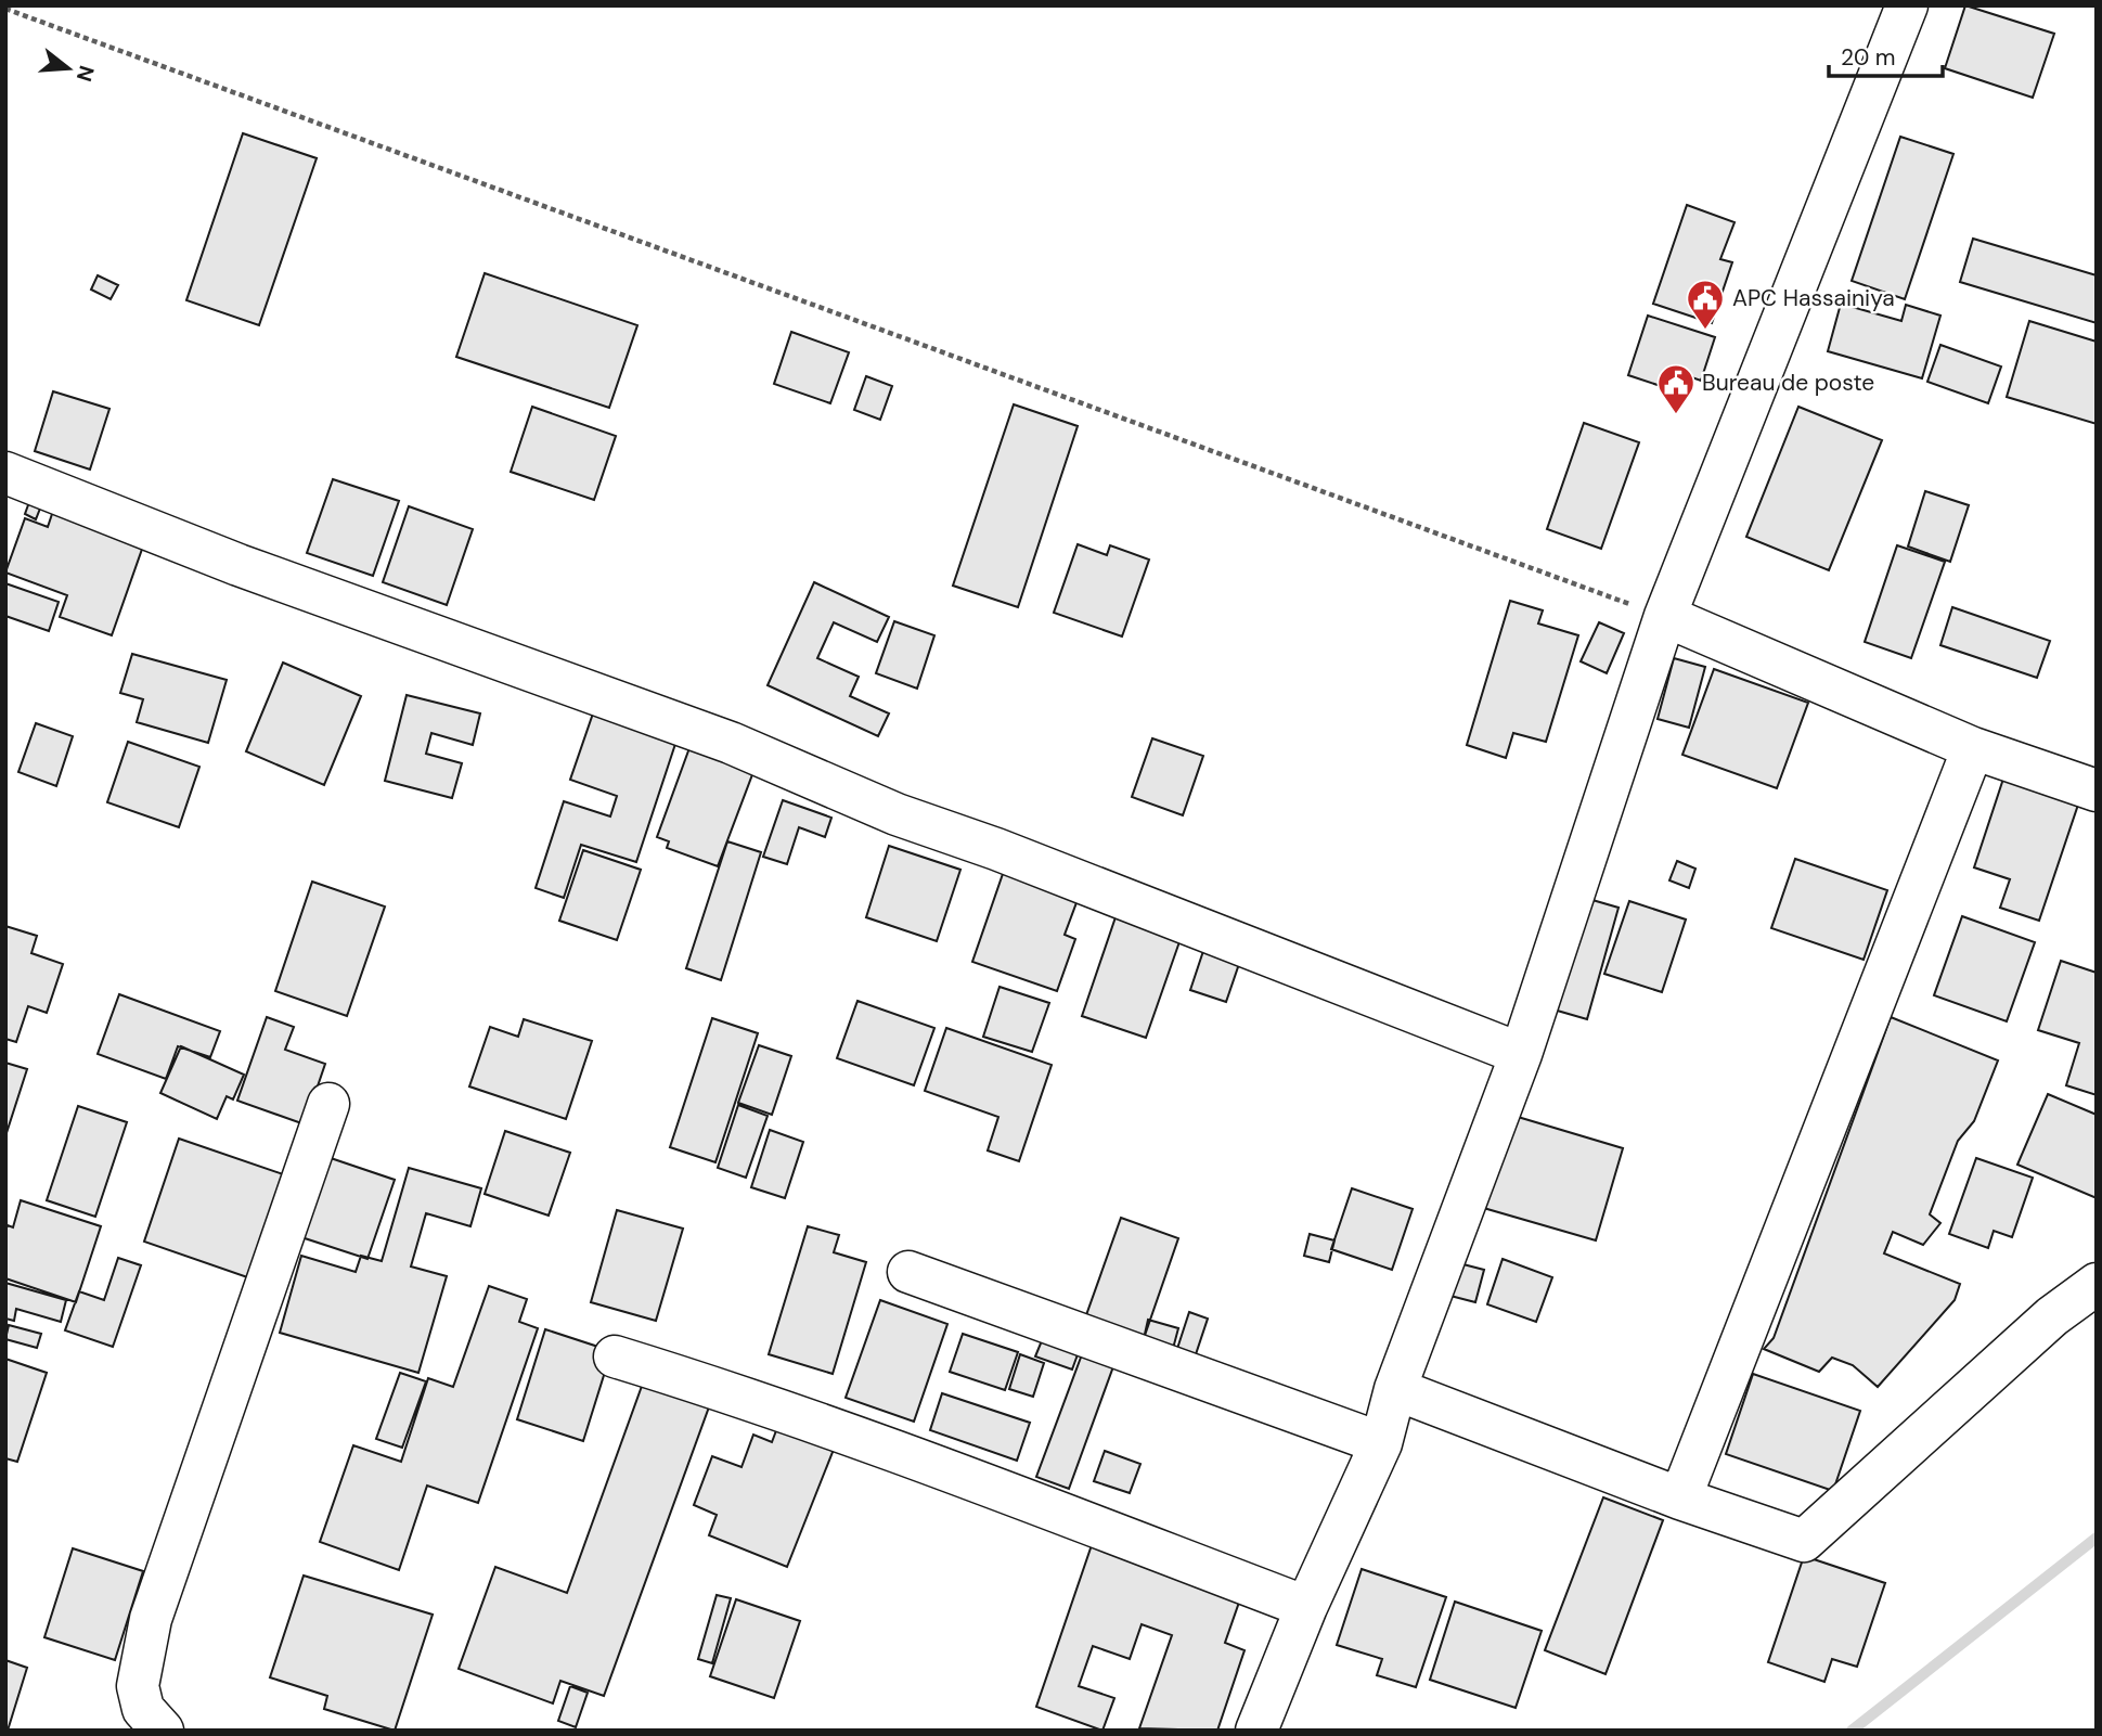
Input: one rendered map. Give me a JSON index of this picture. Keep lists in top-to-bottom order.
{
  "places": {
    "public building": ["APC Hassainiya", "Bureau de poste"]
  },
  "scale_bar": "20 m",
  "north": "right"
}
